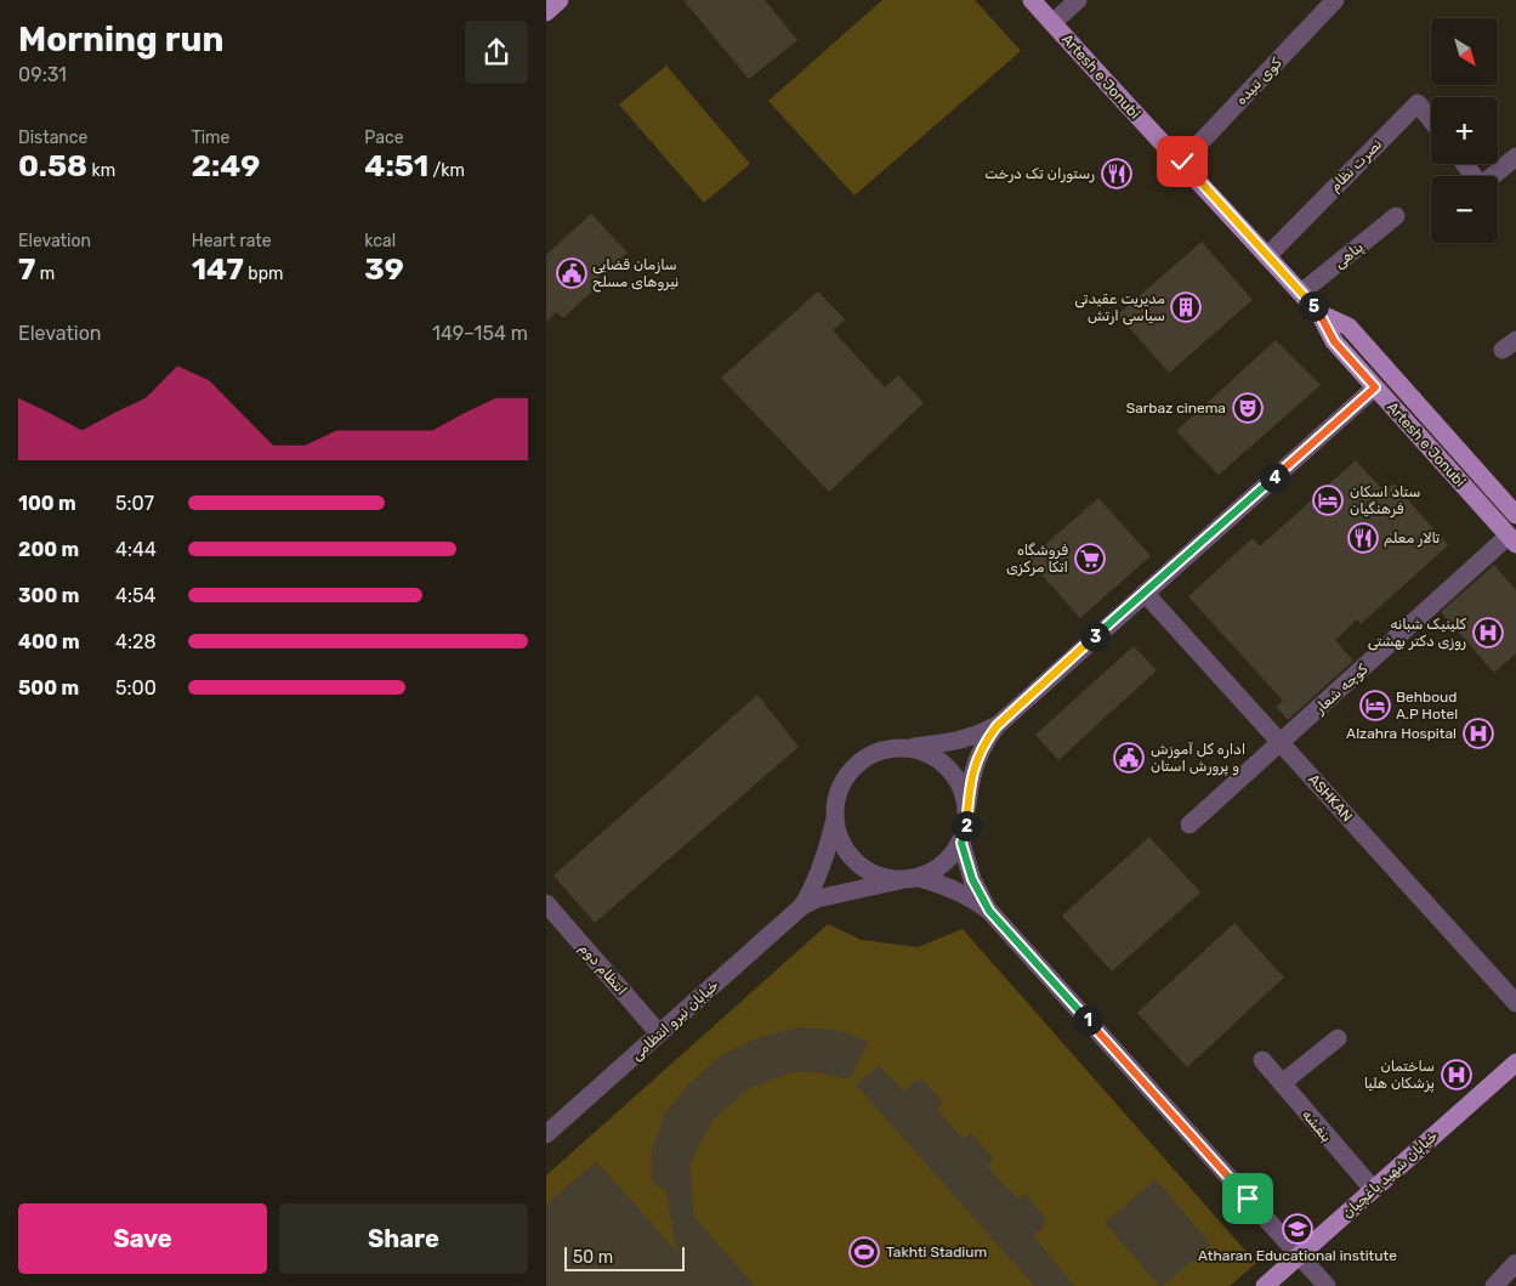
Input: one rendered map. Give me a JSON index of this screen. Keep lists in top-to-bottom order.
{
  "streets": {
    "main road": ["Artesh e Jonubi", "خیابان شهید یاغچیان"],
    "street": [
      "کوی تنیده",
      "نصرت نظام",
      "پناهی",
      "کوچه شعار",
      "ASHKAN",
      "انتظام دوم",
      "خیابان نیرو انتظامی",
      "بنفشه"
    ]
  },
  "crossings": [
    ["Artesh e Jonubi", "کوی تنیده"],
    ["Artesh e Jonubi", "نصرت نظام"],
    ["Artesh e Jonubi", "پناهی"],
    ["Artesh e Jonubi", "کوچه شعار"],
    ["کوچه شعار", "ASHKAN"],
    ["انتظام دوم", "خیابان نیرو انتظامی"],
    ["بنفشه", "خیابان شهید یاغچیان"]
  ],
  "places": {
    "restaurant": ["رستوران تک درخت", "تالار معلم"],
    "public building": ["سازمان قضایی نیروهای مسلح", "اداره کل آموزش و پرورش استان"],
    "building": ["مدیریت عقیدتی سیاسی ارتش"],
    "theatre": ["Sarbaz cinema"],
    "hotel": ["ستاد اسکان فرهنگیان", "Behboud A.P Hotel"],
    "supermarket": ["فروشگاه اتکا مرکزی"],
    "hospital": ["کلینیک شبانه روزی دکتر بهشتی", "Alzahra Hospital", "ساختمان پزشکان هلیا"],
    "school or university": ["Atharan Educational institute"],
    "sports": ["Takhti Stadium"]
  },
  "scale_bar": "50 m",
  "north": "bottom right",
  "page": {
    "heading": ["Morning run", "09:31"],
    "map_buttons": ["+", "−"],
    "stats": [
      ["Distance", "0.58 km"],
      ["Time", "2:49"],
      ["Pace", "4:51 /km"],
      ["Elevation", "7 m"],
      ["Heart rate", "147 bpm"],
      ["kcal", "39"]
    ],
    "pins": [
      "5",
      "4",
      "3",
      "2",
      "1"
    ],
    "chart": ["Elevation", "149–154 m"],
    "list": [
      {
        "name": "100 m",
        "note": "5:07"
      },
      {
        "name": "200 m",
        "note": "4:44"
      },
      {
        "name": "300 m",
        "note": "4:54"
      },
      {
        "name": "400 m",
        "note": "4:28"
      },
      {
        "name": "500 m",
        "note": "5:00"
      }
    ],
    "buttons": ["Save", "Share"],
    "scale": "50 m"
  }
}
